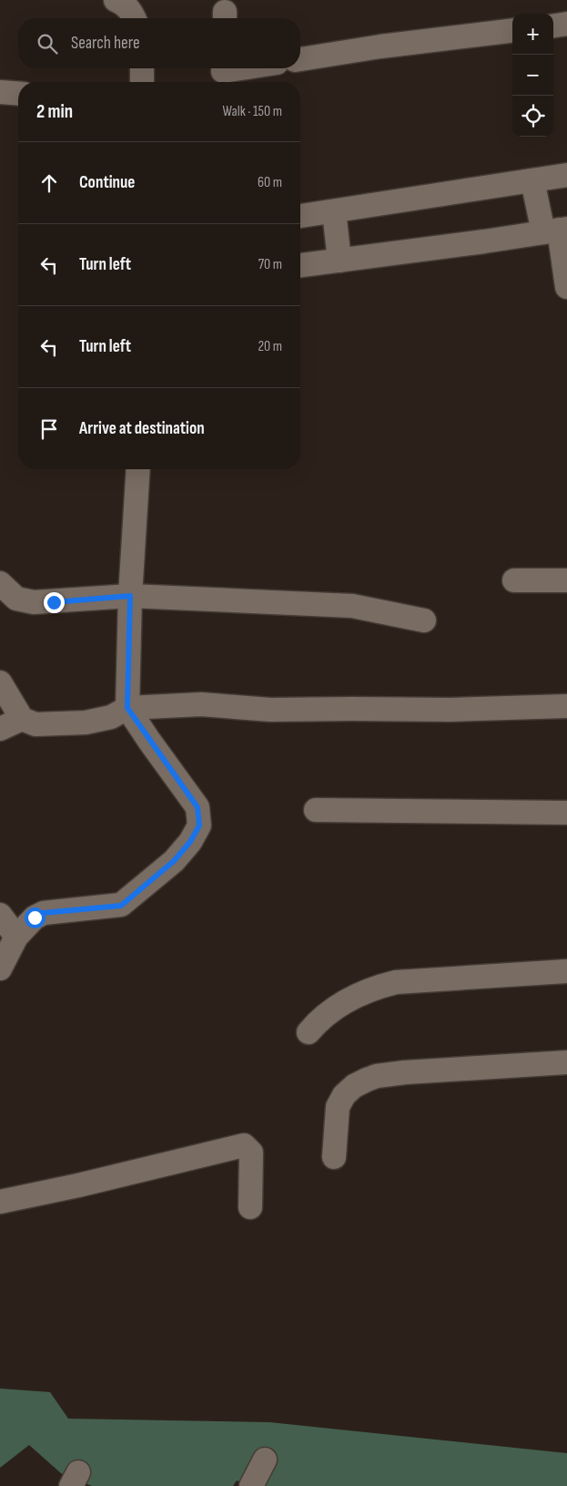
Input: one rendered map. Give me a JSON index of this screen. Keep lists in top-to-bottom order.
{
  "page": {
    "map_buttons": ["+", "−"],
    "search": "Search here",
    "heading": ["2 min", "Walk · 150 m"],
    "list": [
      ["Continue", "60 m"],
      ["Turn left", "70 m"],
      ["Turn left", "20 m"],
      "Arrive at destination"
    ]
  }
}
